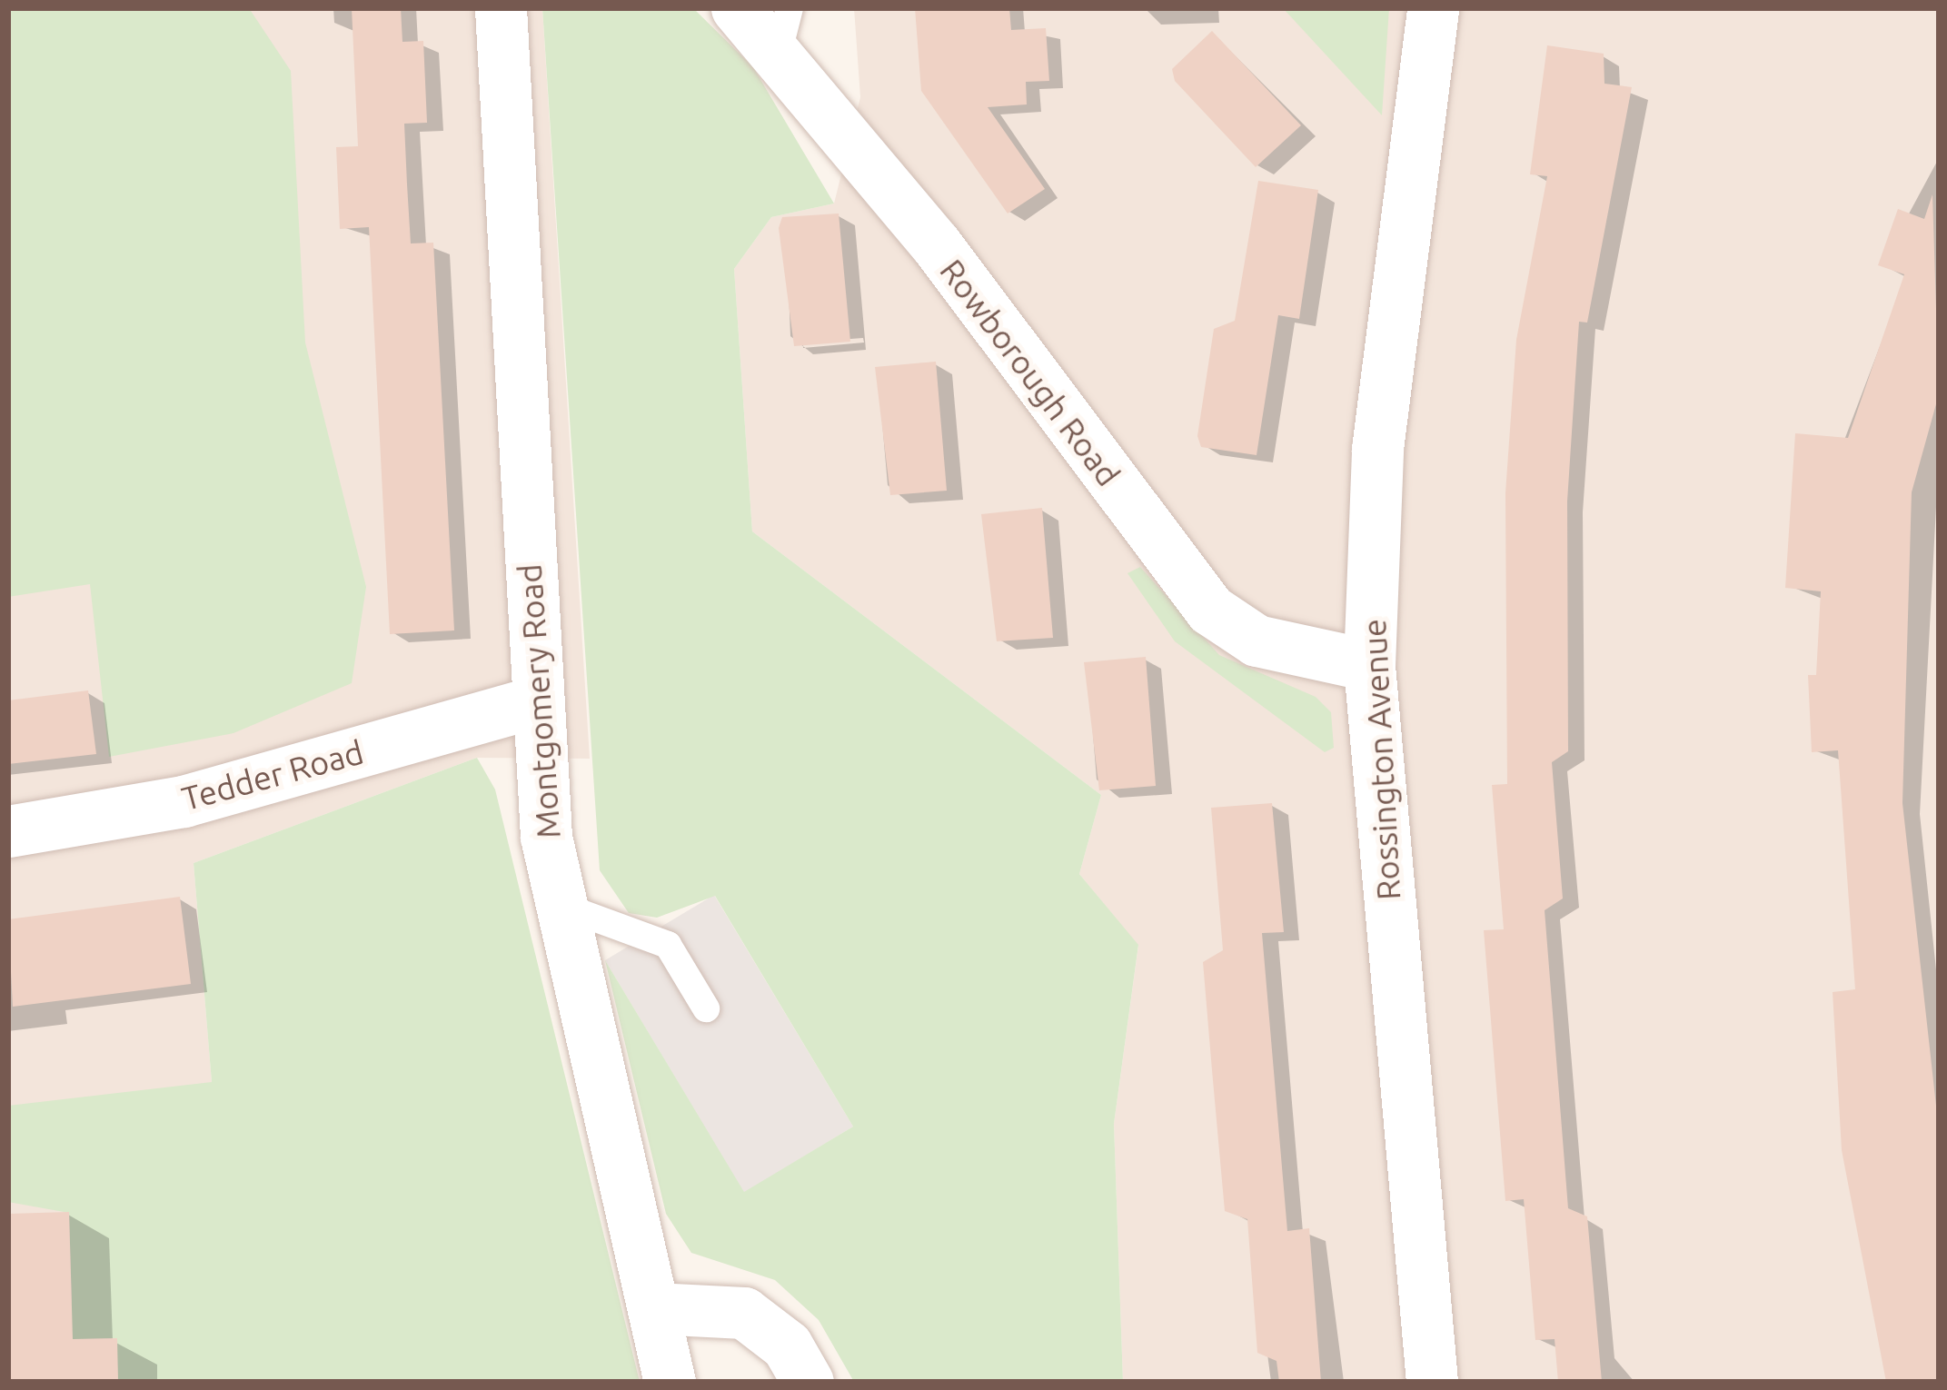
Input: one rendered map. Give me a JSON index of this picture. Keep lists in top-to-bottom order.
{
  "streets": {
    "street": [
      "Rowborough Road",
      "Montgomery Road",
      "Rossington Avenue",
      "Tedder Road"
    ]
  },
  "crossings": [
    ["Rowborough Road", "Rossington Avenue"],
    ["Montgomery Road", "Tedder Road"]
  ]
}
